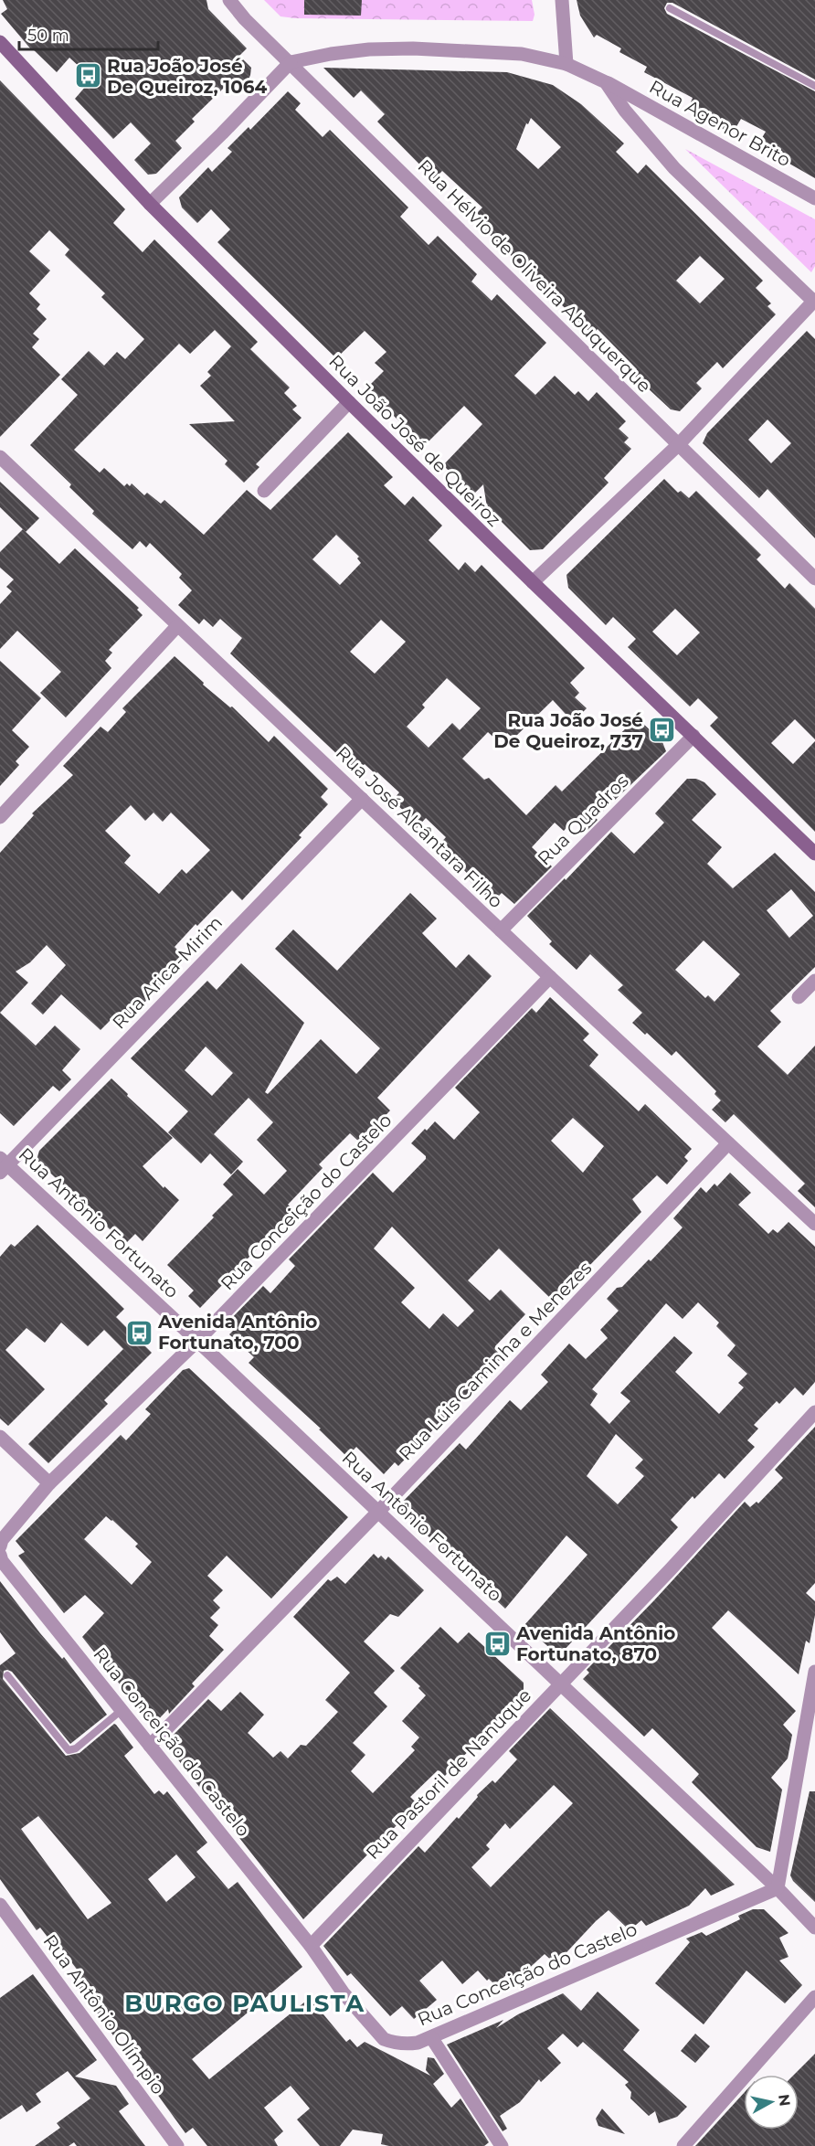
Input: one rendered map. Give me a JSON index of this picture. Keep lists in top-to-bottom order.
{
  "streets": {
    "street": [
      "Rua Agenor Brito",
      "Rua Hélvio de Oliveira Abuquerque",
      "Rua João José de Queiroz",
      "Rua Quadros",
      "Rua José Alcântara Filho",
      "Rua Arica-Mirim",
      "Rua Conceição do Castelo",
      "Rua Antônio Fortunato",
      "Rua Lúis Caminha e Menezes",
      "Rua Pastoril de Nanuque",
      "Rua Antônio Olímpio"
    ]
  },
  "crossings": [
    ["Rua Agenor Brito", "Rua Hélvio de Oliveira Abuquerque"],
    ["Rua João José de Queiroz", "Rua Quadros"],
    ["Rua Quadros", "Rua José Alcântara Filho"],
    ["Rua José Alcântara Filho", "Rua Arica-Mirim"],
    ["Rua José Alcântara Filho", "Rua Conceição do Castelo"],
    ["Rua José Alcântara Filho", "Rua Lúis Caminha e Menezes"],
    ["Rua Arica-Mirim", "Rua Antônio Fortunato"],
    ["Rua Conceição do Castelo", "Rua Antônio Fortunato"],
    ["Rua Conceição do Castelo", "Rua Lúis Caminha e Menezes"],
    ["Rua Conceição do Castelo", "Rua Pastoril de Nanuque"],
    ["Rua Antônio Fortunato", "Rua Lúis Caminha e Menezes"],
    ["Rua Antônio Fortunato", "Rua Pastoril de Nanuque"]
  ],
  "districts": ["BURGO PAULISTA"],
  "places": {
    "bus stop": [
      "Rua João José De Queiroz, 1064",
      "Rua João José De Queiroz, 737",
      "Avenida Antônio Fortunato, 700",
      "Avenida Antônio Fortunato, 870"
    ]
  },
  "scale_bar": "50 m",
  "north": "right"
}
